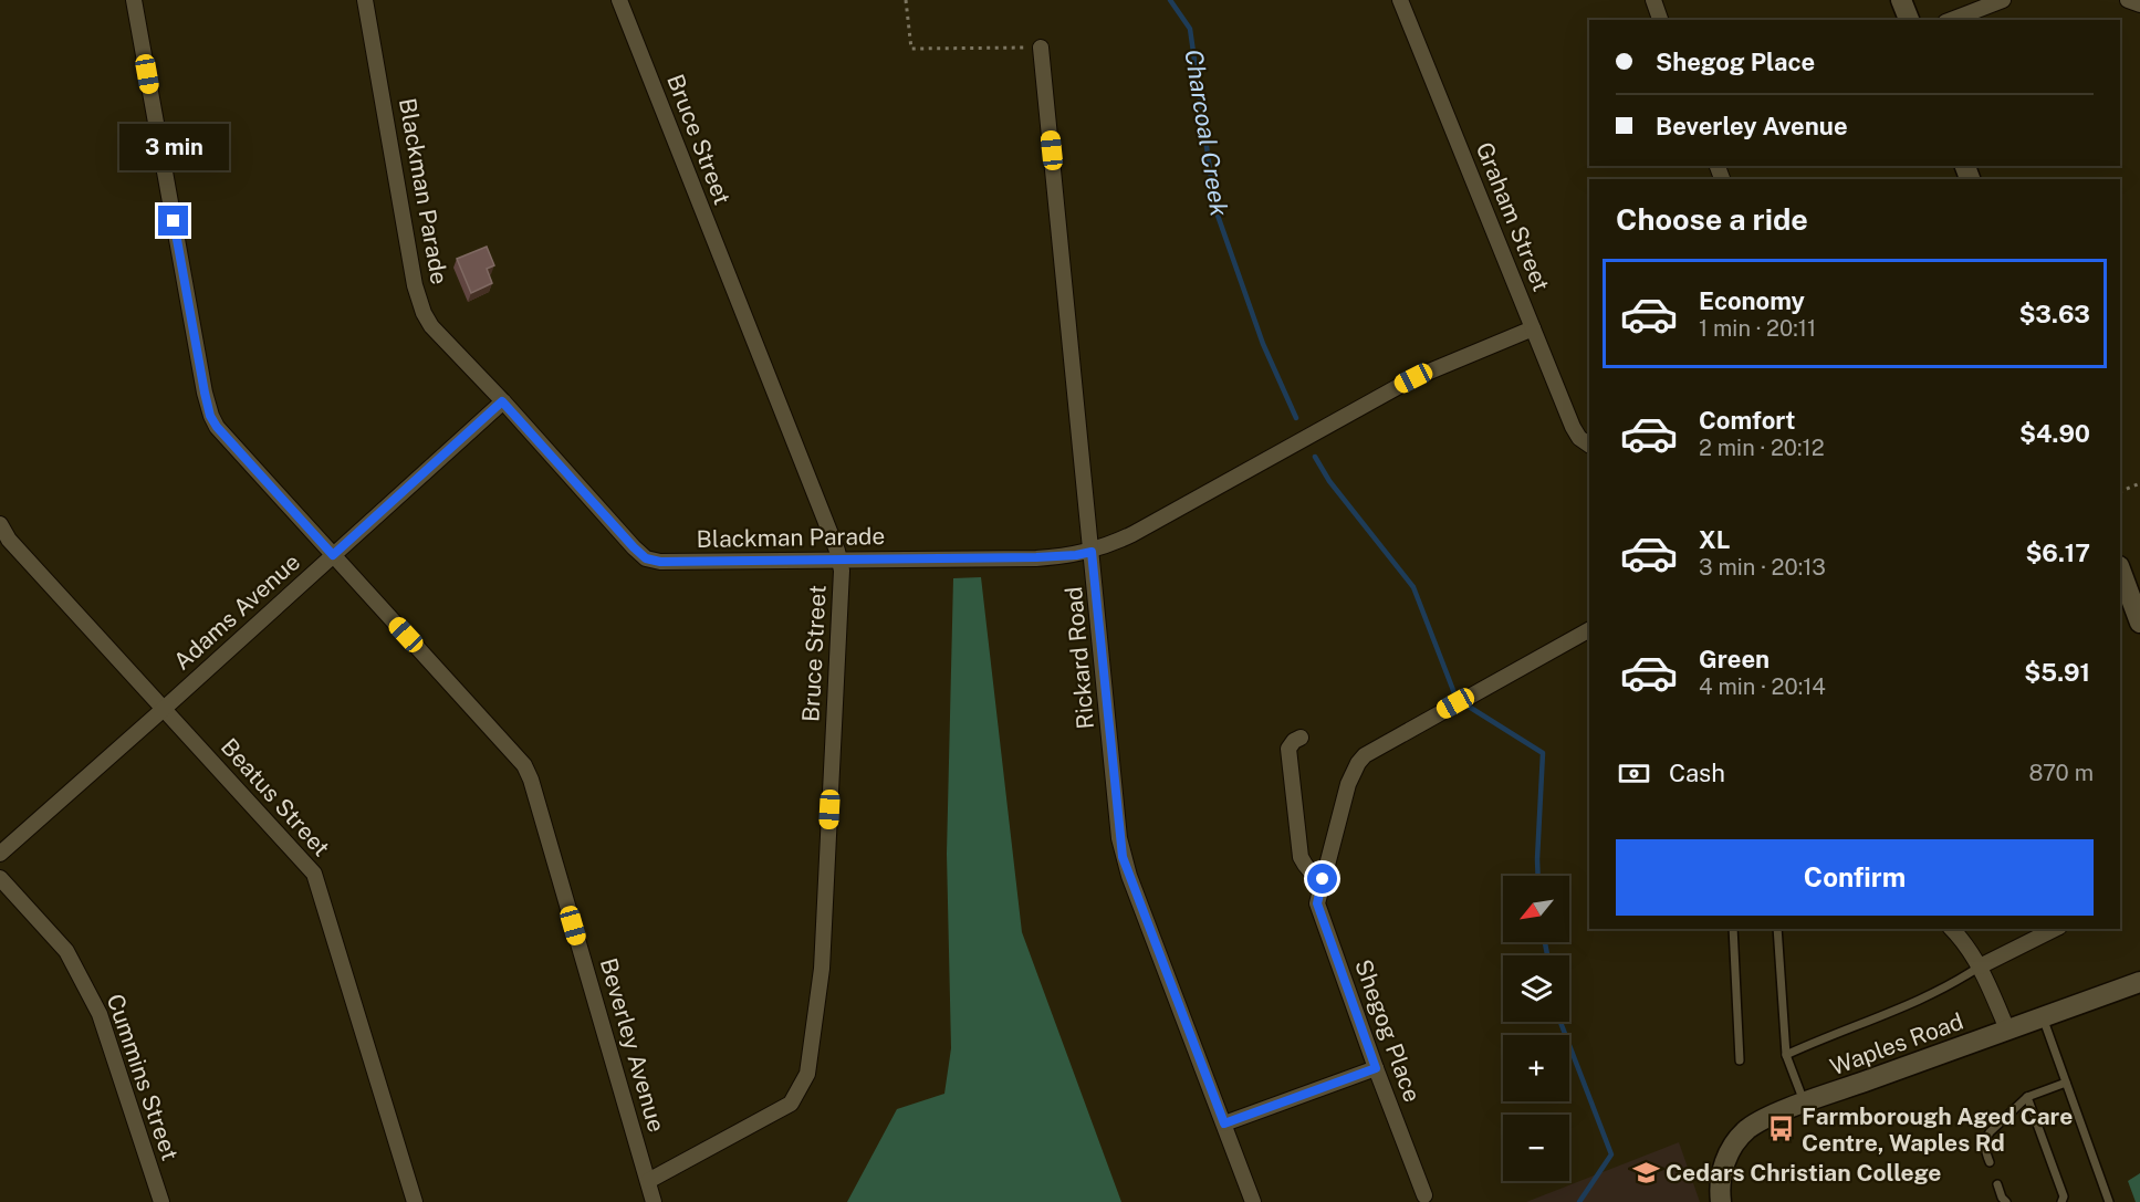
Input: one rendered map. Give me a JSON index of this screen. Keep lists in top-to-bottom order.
{
  "streets": {
    "street": [
      "Bruce Street",
      "Blackman Parade",
      "Graham Street",
      "Adams Avenue",
      "Rickard Road",
      "Beatus Street",
      "Shegog Place",
      "Waples Road",
      "Beverley Avenue",
      "Cummins Street"
    ]
  },
  "crossings": [
    ["Bruce Street", "Blackman Parade"],
    ["Bruce Street", "Beverley Avenue"],
    ["Blackman Parade", "Graham Street"],
    ["Blackman Parade", "Adams Avenue"],
    ["Blackman Parade", "Rickard Road"],
    ["Adams Avenue", "Beatus Street"],
    ["Adams Avenue", "Beverley Avenue"]
  ],
  "water": ["Charcoal Creek"],
  "places": {
    "bus stop": ["Farmborough Aged Care Centre, Waples Rd"],
    "school or university": ["Cedars Christian College"]
  },
  "north": "bottom left",
  "page": {
    "banner": ["Shegog Place", "Beverley Avenue"],
    "bubble": "3 min",
    "heading": "Choose a ride",
    "list": [
      {
        "name": "Economy",
        "note": "1 min · 20:11",
        "value": "$3.63"
      },
      {
        "name": "Comfort",
        "note": "2 min · 20:12",
        "value": "$4.90"
      },
      {
        "name": "XL",
        "note": "3 min · 20:13",
        "value": "$6.17"
      },
      {
        "name": "Green",
        "note": "4 min · 20:14",
        "value": "$5.91"
      }
    ],
    "pay": ["Cash", "870 m"],
    "buttons": "Confirm",
    "map_buttons": ["+", "−"]
  }
}
